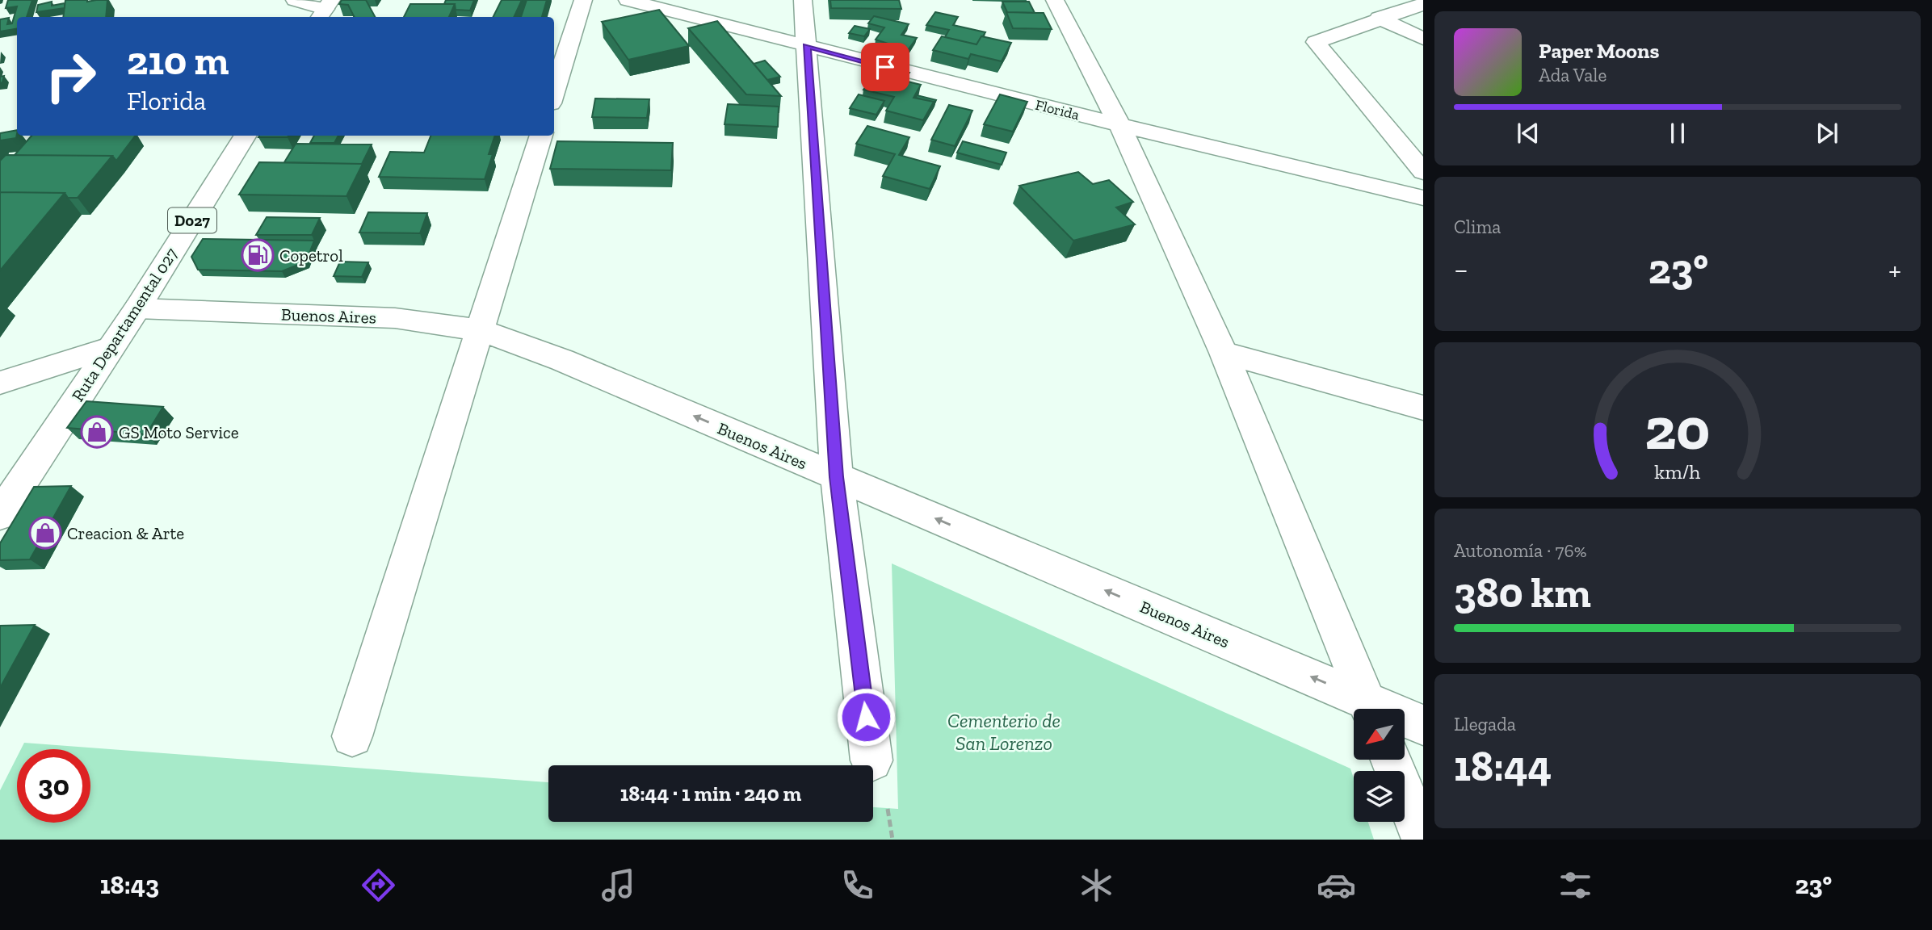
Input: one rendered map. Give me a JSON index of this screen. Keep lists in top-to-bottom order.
{
  "streets": {
    "street": [
      "Florida",
      "D027",
      "Buenos Aires",
      "Ruta Departamental 027"
    ]
  },
  "crossings": [
    ["Buenos Aires", "Ruta Departamental 027"]
  ],
  "one_way": ["Buenos Aires"],
  "parks": ["Cementerio de San Lorenzo"],
  "places": {
    "fuel station": ["Copetrol"],
    "shop": ["GS Moto Service", "Creacion & Arte"]
  },
  "north": "bottom left",
  "page": {
    "turn": ["210 m", "Florida"],
    "song": ["Paper Moons", "Ada Vale"],
    "tile": [
      "Clima",
      ["Autonomía · 76%", "380 km"],
      ["Llegada", "18:44"]
    ],
    "heat": ["−", "23°", "+"],
    "limit": "30",
    "trip": "18:44 · 1 min · 240 m",
    "tabs": ["18:43", "23°"],
    "gauge": ["20", "km/h"]
  }
}
